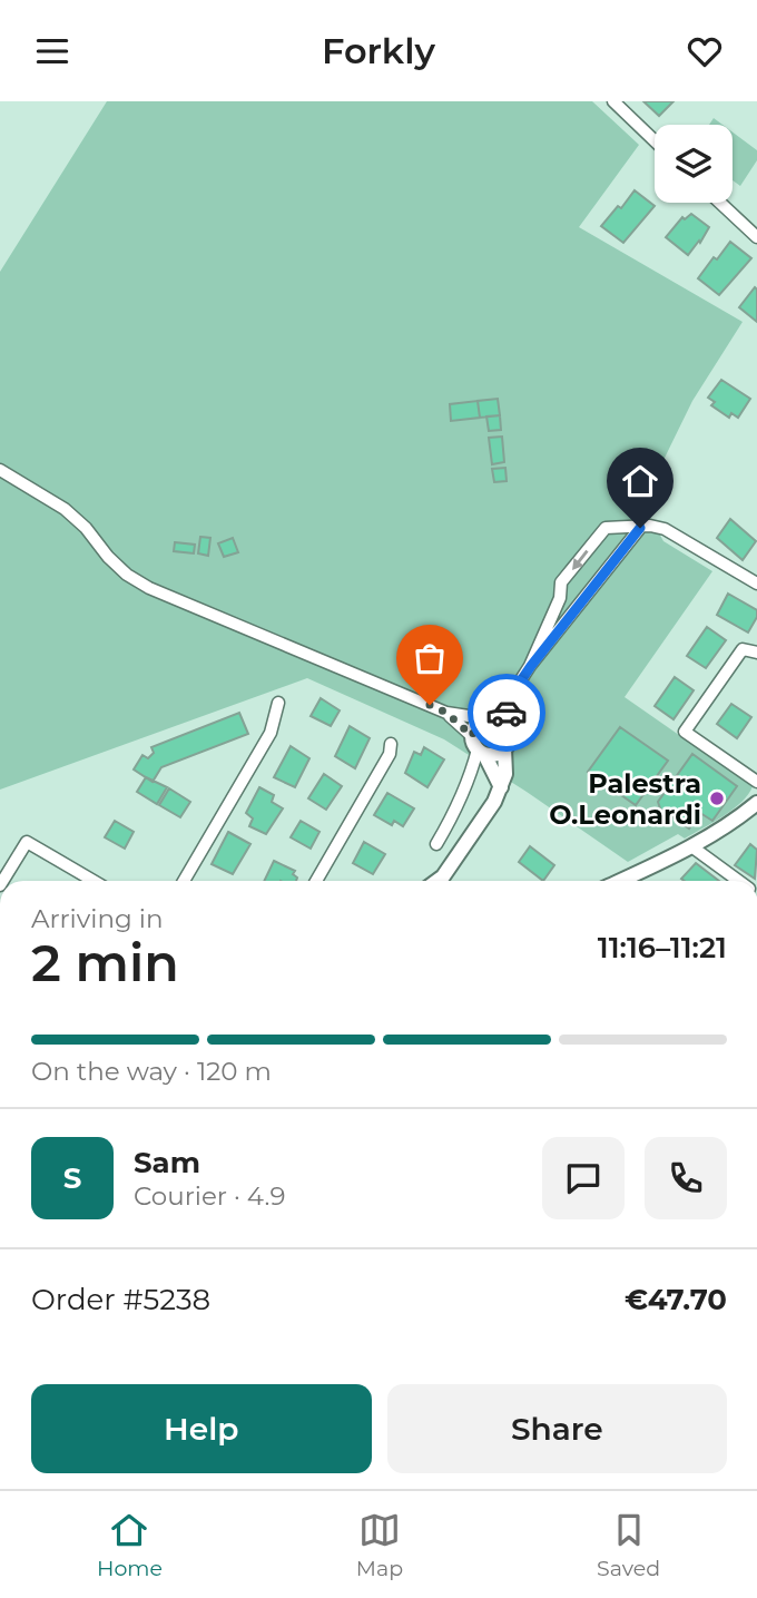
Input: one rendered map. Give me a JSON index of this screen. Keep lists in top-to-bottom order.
{
  "places": ["Palestra O.Leonardi"],
  "page": {
    "header": "Forkly",
    "heading": ["2 min", "Arriving in", "11:16–11:21"],
    "panel": [
      "Sam",
      "Courier · 4.9",
      "Order #5238",
      "€47.70"
    ],
    "bar": "On the way · 120 m",
    "round": "S",
    "buttons": ["Help", "Share"],
    "tabs": ["Home", "Map", "Saved"]
  }
}
